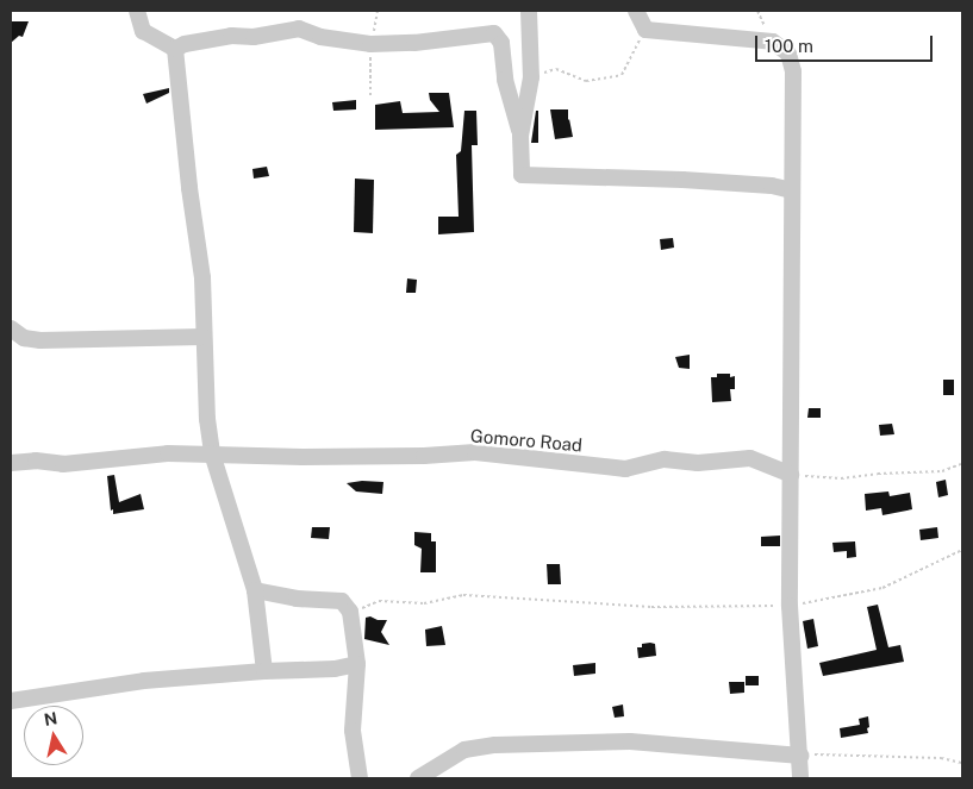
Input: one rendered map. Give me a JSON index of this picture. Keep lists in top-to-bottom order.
{
  "streets": {
    "street": ["Gomoro Road"]
  },
  "scale_bar": "100 m",
  "north": "top"
}
